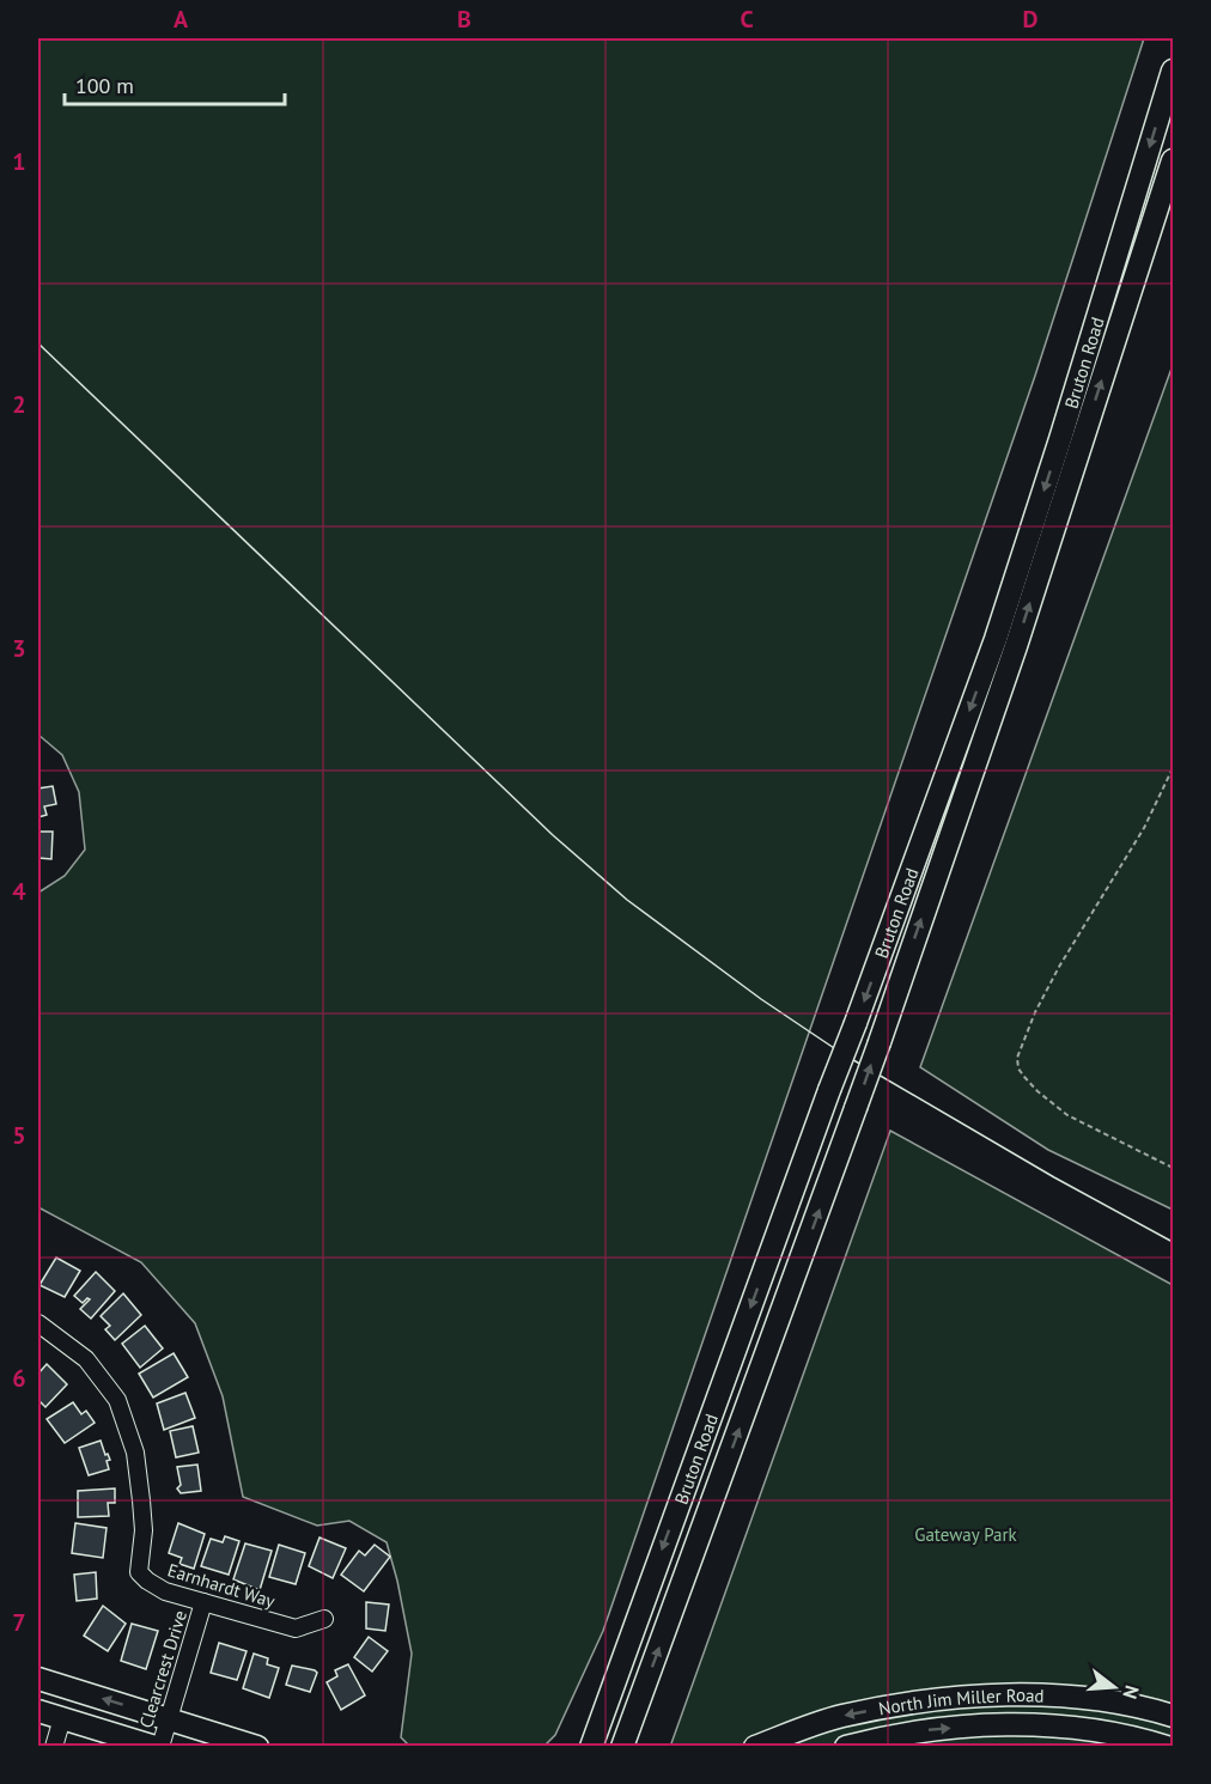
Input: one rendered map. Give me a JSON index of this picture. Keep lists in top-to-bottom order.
{
  "streets": {
    "main road": ["Bruton Road", "North Jim Miller Road"],
    "street": ["Earnhardt Way", "Clearcrest Drive"]
  },
  "crossings": [
    ["Earnhardt Way", "Clearcrest Drive"]
  ],
  "parks": ["Gateway Park"],
  "scale_bar": "100 m",
  "north": "right",
  "grid": {
    "columns": [
      "A",
      "B",
      "C",
      "D"
    ],
    "rows": [
      "1",
      "2",
      "3",
      "4",
      "5",
      "6",
      "7"
    ]
  }
}
